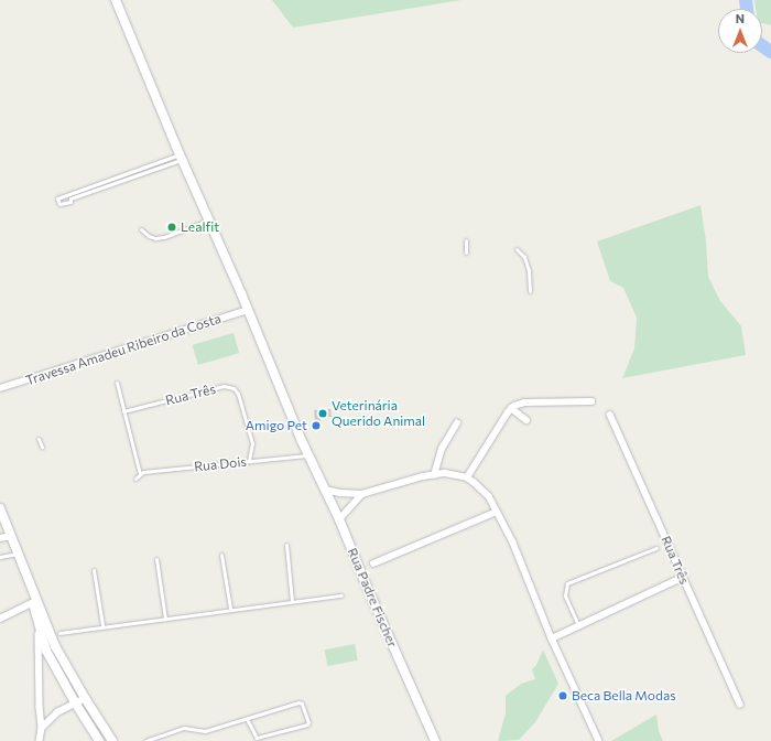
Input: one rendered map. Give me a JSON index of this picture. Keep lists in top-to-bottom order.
{
  "streets": {
    "main road": ["Rua Padre Fischer"],
    "street": ["Travessa Amadeu Ribeiro da Costa", "Rua Três"],
    "lane": ["Rua Dois"]
  },
  "crossings": [
    ["Travessa Amadeu Ribeiro da Costa", "Rua Padre Fischer"],
    ["Rua Três", "Rua Dois"],
    ["Rua Dois", "Rua Padre Fischer"]
  ],
  "places": [
    "Lealfit",
    "Veterinária Querido Animal",
    "Amigo Pet",
    "Beca Bella Modas"
  ],
  "north": "top"
}
